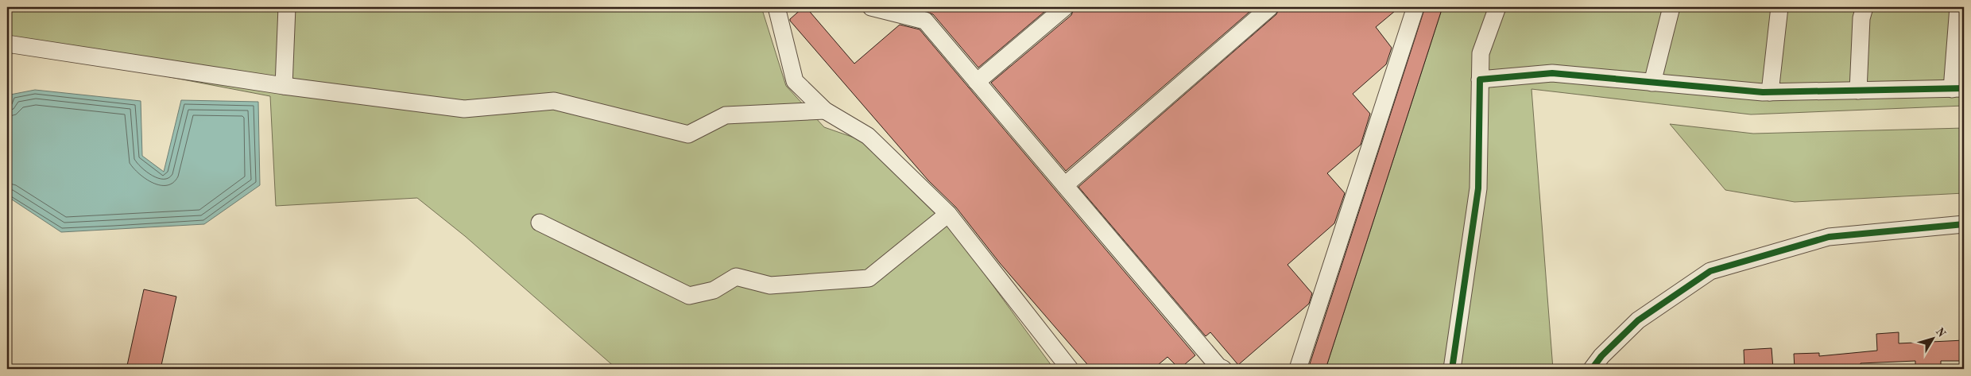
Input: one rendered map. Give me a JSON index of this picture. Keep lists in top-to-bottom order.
{
  "north": "top right"
}
